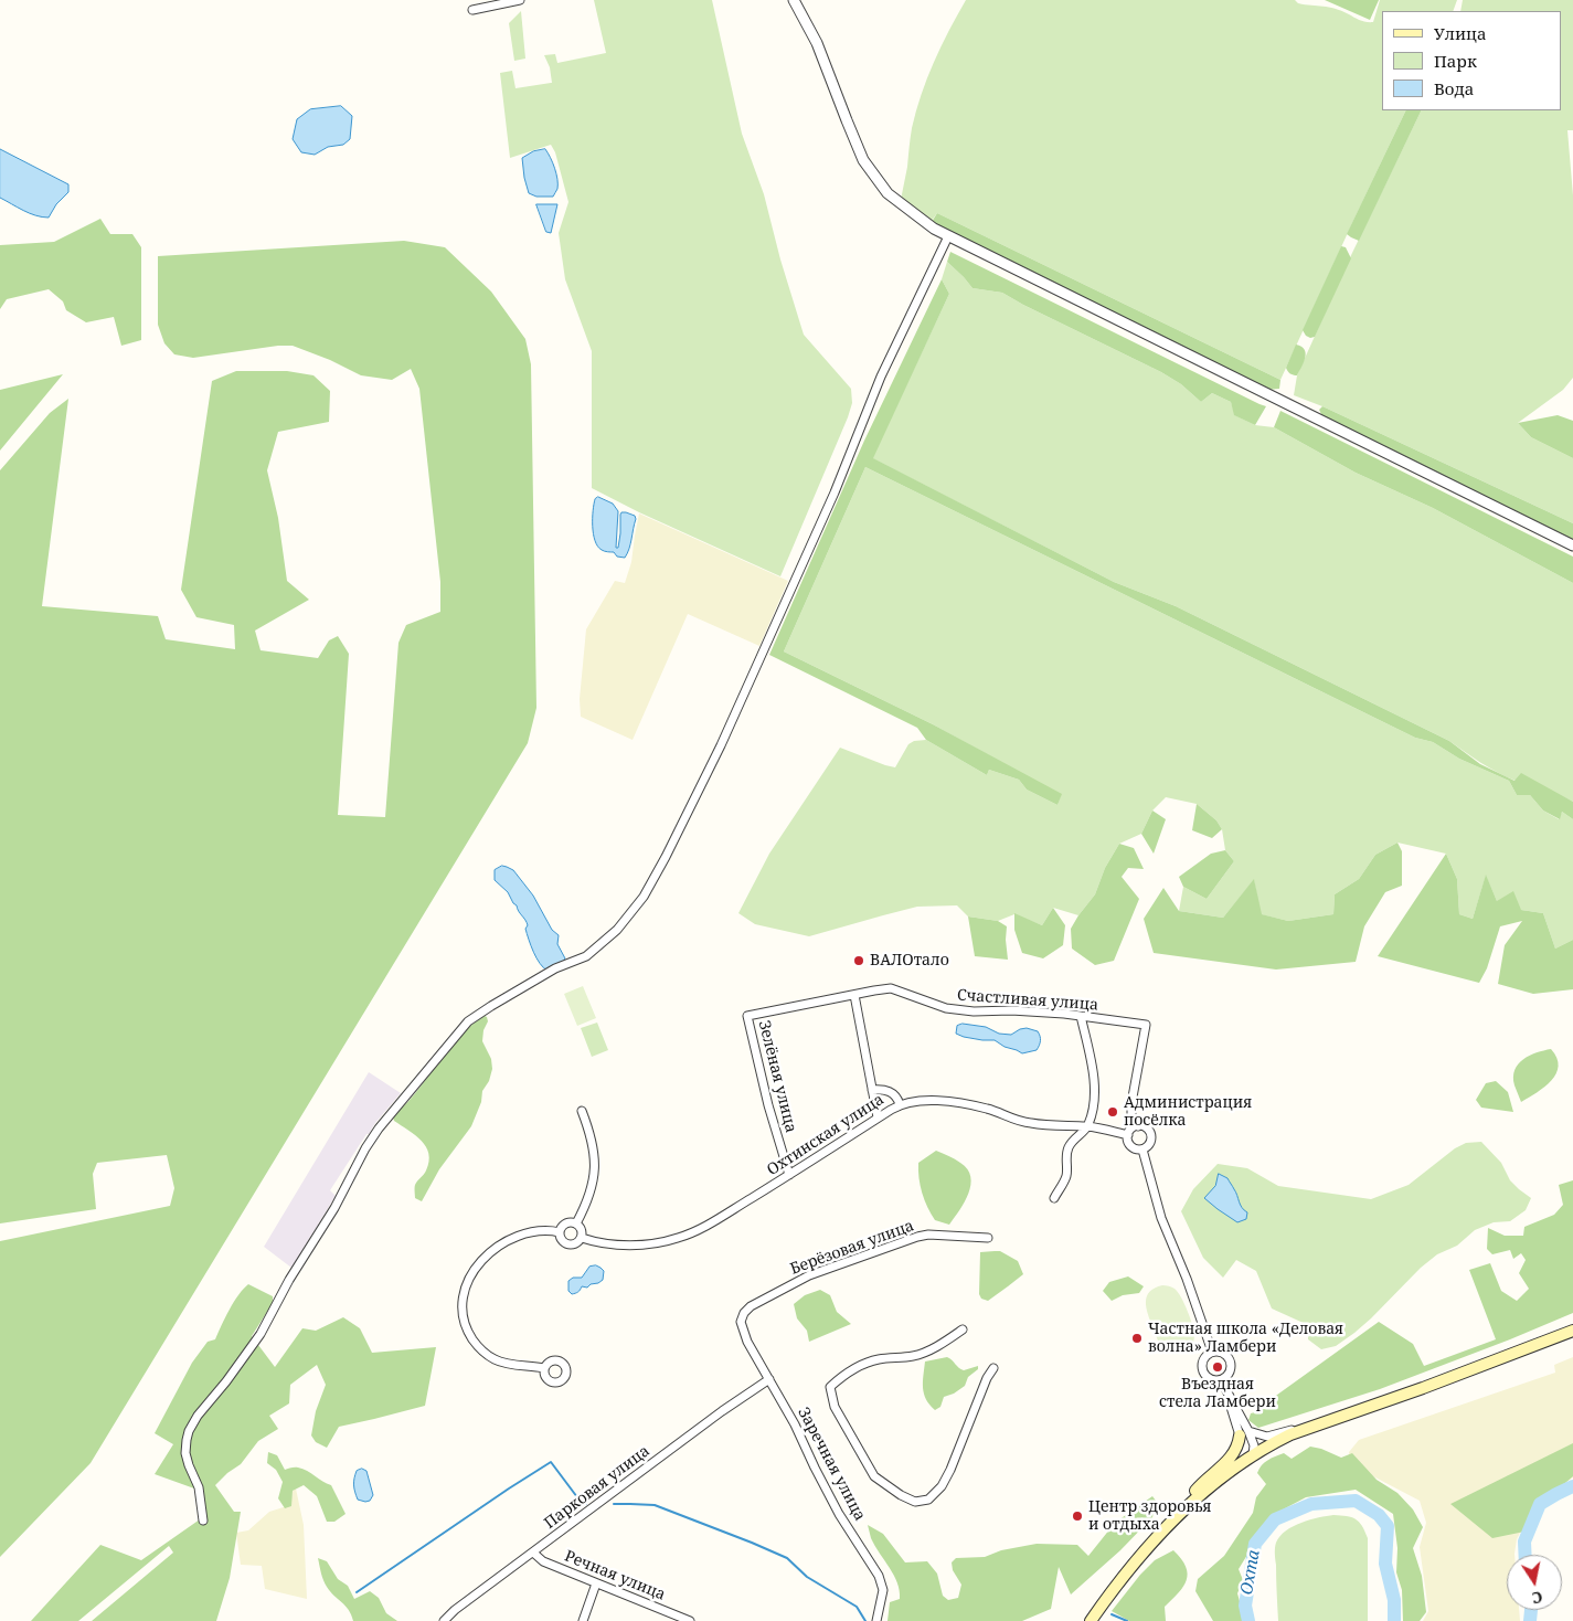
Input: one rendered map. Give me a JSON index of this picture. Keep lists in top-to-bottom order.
{
  "streets": {
    "street": [
      "Счастливая улица",
      "Зелёная улица",
      "Охтинская улица",
      "Берёзовая улица",
      "Заречная улица",
      "Парковая улица",
      "Речная улица"
    ]
  },
  "crossings": [
    ["Счастливая улица", "Зелёная улица"],
    ["Счастливая улица", "Охтинская улица"],
    ["Зелёная улица", "Охтинская улица"],
    ["Берёзовая улица", "Заречная улица"],
    ["Заречная улица", "Парковая улица"],
    ["Парковая улица", "Речная улица"]
  ],
  "water": ["Охта"],
  "places": [
    "ВАЛОтало",
    "Администрация посёлка",
    "Частная школа «Деловая волна» Ламбери",
    "Въездная стела Ламбери",
    "Центр здоровья и отдыха"
  ],
  "legend": ["Улица", "Парк", "Вода"],
  "north": "bottom"
}
